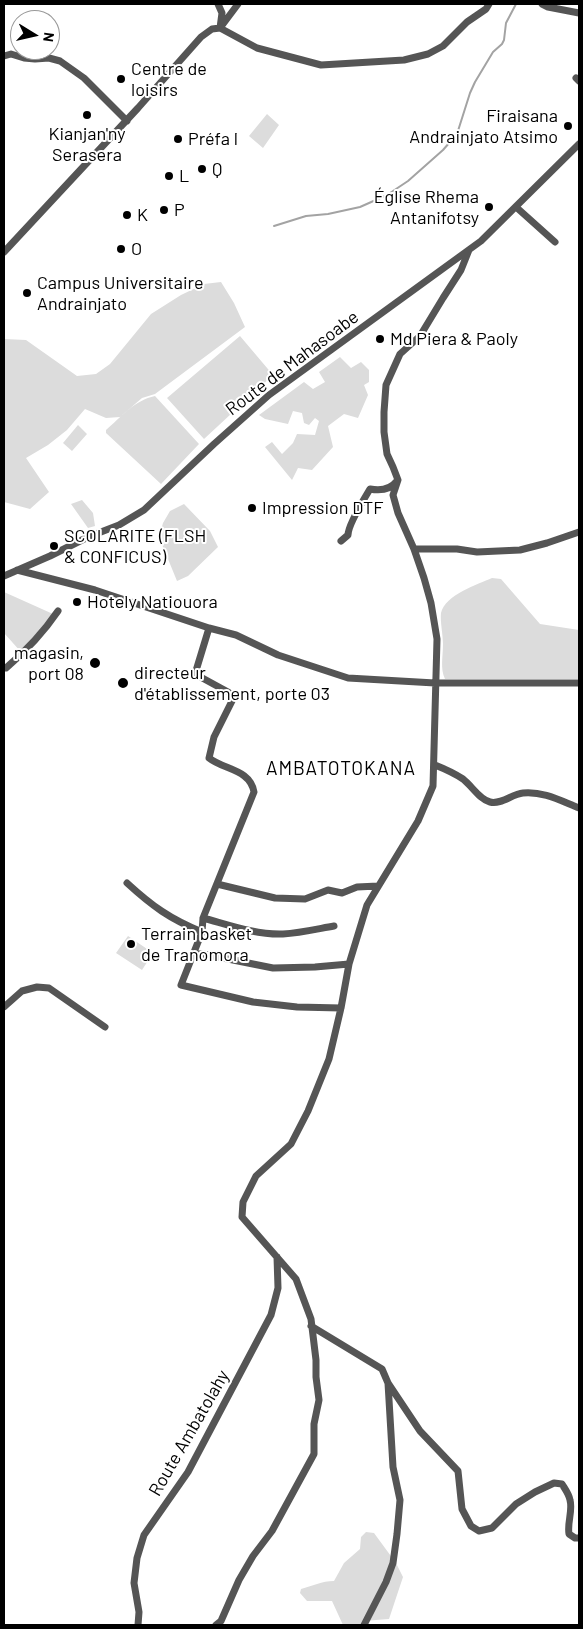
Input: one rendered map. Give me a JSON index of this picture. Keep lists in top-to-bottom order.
{
  "streets": {
    "street": ["Route de Mahasoabe", "Route Ambatolahy"]
  },
  "districts": ["AMBATOTOKANA"],
  "places": [
    "Centre de loisirs",
    "Kianjan'ny Serasera",
    "Firaisana Andrainjato Atsimo",
    "Préfa I",
    "Q",
    "L",
    "Église Rhema Antanifotsy",
    "P",
    "K",
    "O",
    "Campus Universitaire Andrainjato",
    "Md Piera & Paoly",
    "Impression DTF",
    "SCOLARITE (FLSH & CONFICUS)",
    "Hotely Natiouora",
    "magasin, port 08",
    "directeur d'établissement, porte 03",
    "Terrain basket de Tranomora"
  ],
  "north": "right"
}
